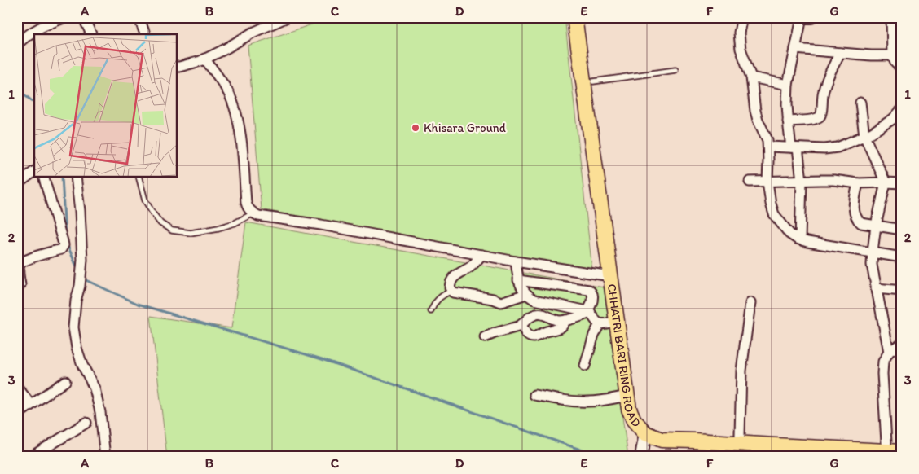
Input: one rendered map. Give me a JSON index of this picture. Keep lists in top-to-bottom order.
{
  "streets": {
    "main road": ["CHHATRI BARI RING ROAD"]
  },
  "places": ["Khisara Ground"],
  "grid": {
    "columns": [
      "A",
      "B",
      "C",
      "D",
      "E",
      "F",
      "G"
    ],
    "rows": ["1", "2", "3"]
  }
}
